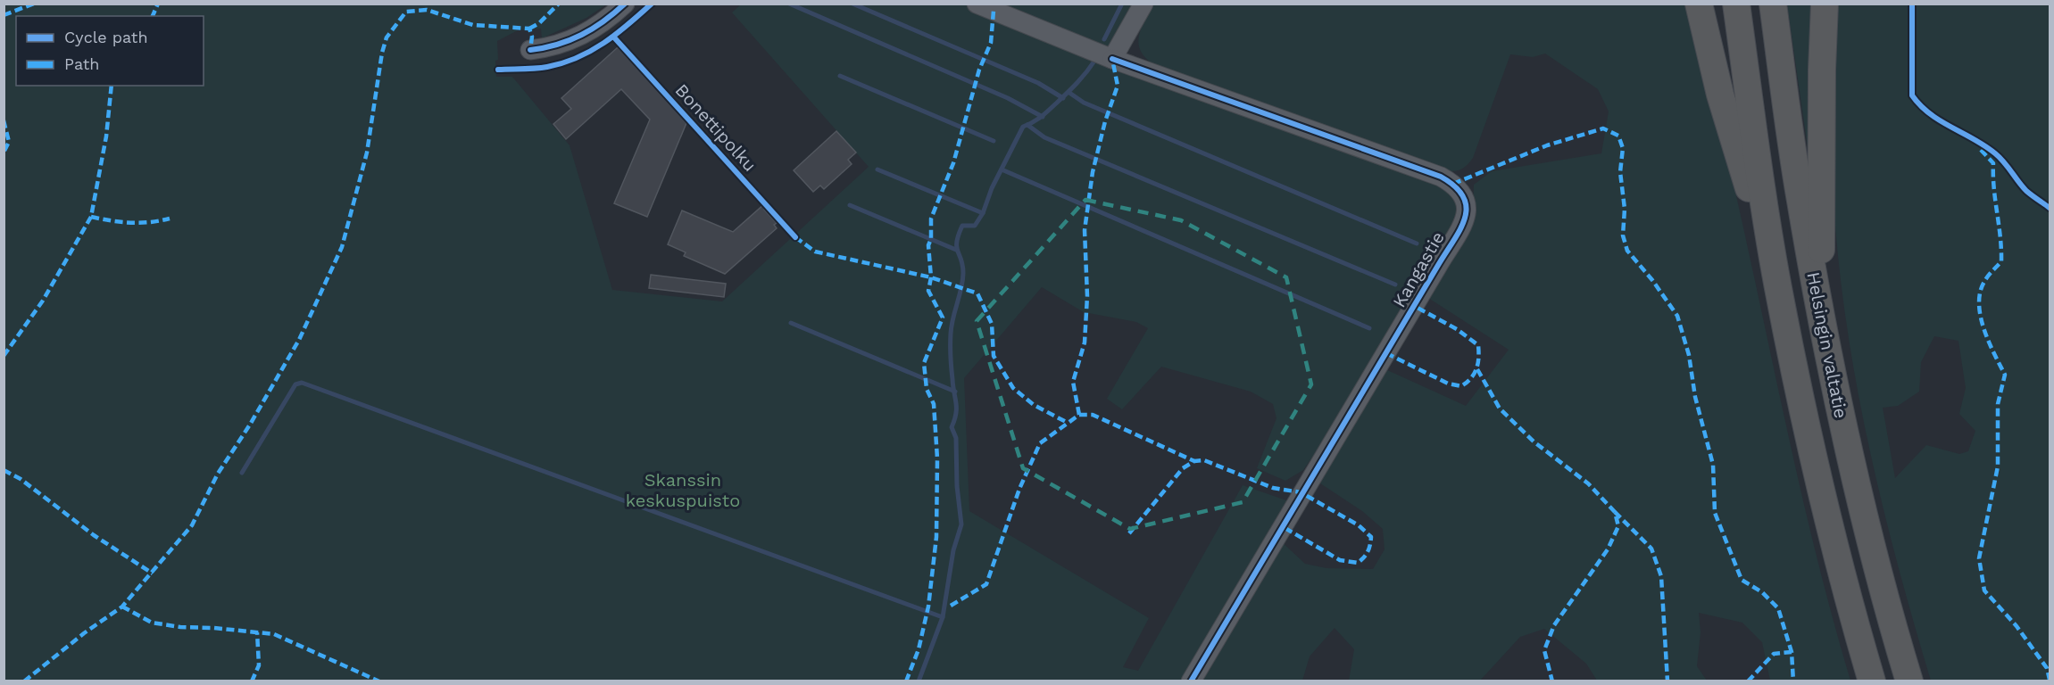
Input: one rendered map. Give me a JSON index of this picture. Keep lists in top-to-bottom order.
{
  "streets": {
    "highway": ["Helsingin valtatie"],
    "street": ["Kangastie"],
    "cycle path": ["Bonettipolku"]
  },
  "parks": ["Skanssin keskuspuisto"],
  "legend": ["Cycle path", "Path"]
}
